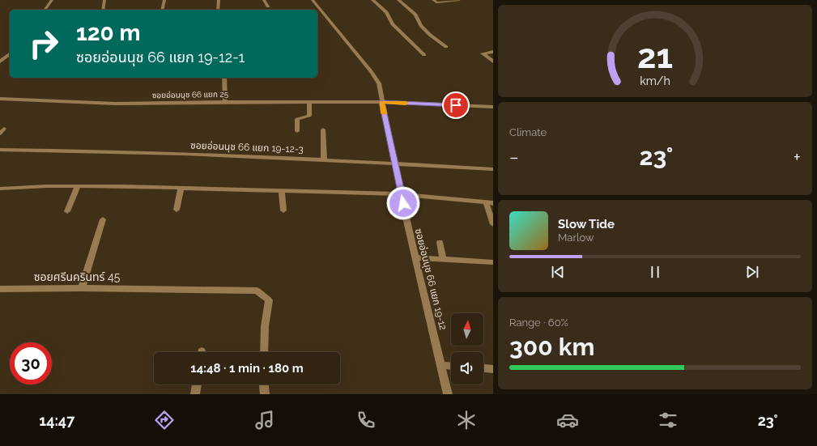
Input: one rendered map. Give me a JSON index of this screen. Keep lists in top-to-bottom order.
{
  "streets": {
    "street": [
      "ซอยอ่อนนุช 66 แยก 25",
      "ซอยอ่อนนุช 66 แยก 19-12-3",
      "ซอยศรีนครินทร์ 45",
      "ซอยอ่อนนุช 66 แยก 19-12"
    ]
  },
  "crossings": [
    ["ซอยอ่อนนุช 66 แยก 25", "ซอยอ่อนนุช 66 แยก 19-12"],
    ["ซอยอ่อนนุช 66 แยก 19-12-3", "ซอยอ่อนนุช 66 แยก 19-12"]
  ],
  "north": "top",
  "page": {
    "turn": ["120 m", "ซอยอ่อนนุช 66 แยก 19-12-1"],
    "tile": [
      "Climate",
      ["Range · 60%", "300 km"]
    ],
    "heat": ["−", "23°", "+"],
    "song": ["Slow Tide", "Marlow"],
    "limit": "30",
    "trip": "14:48 · 1 min · 180 m",
    "tabs": ["14:47", "23°"],
    "gauge": ["21", "km/h"]
  }
}
